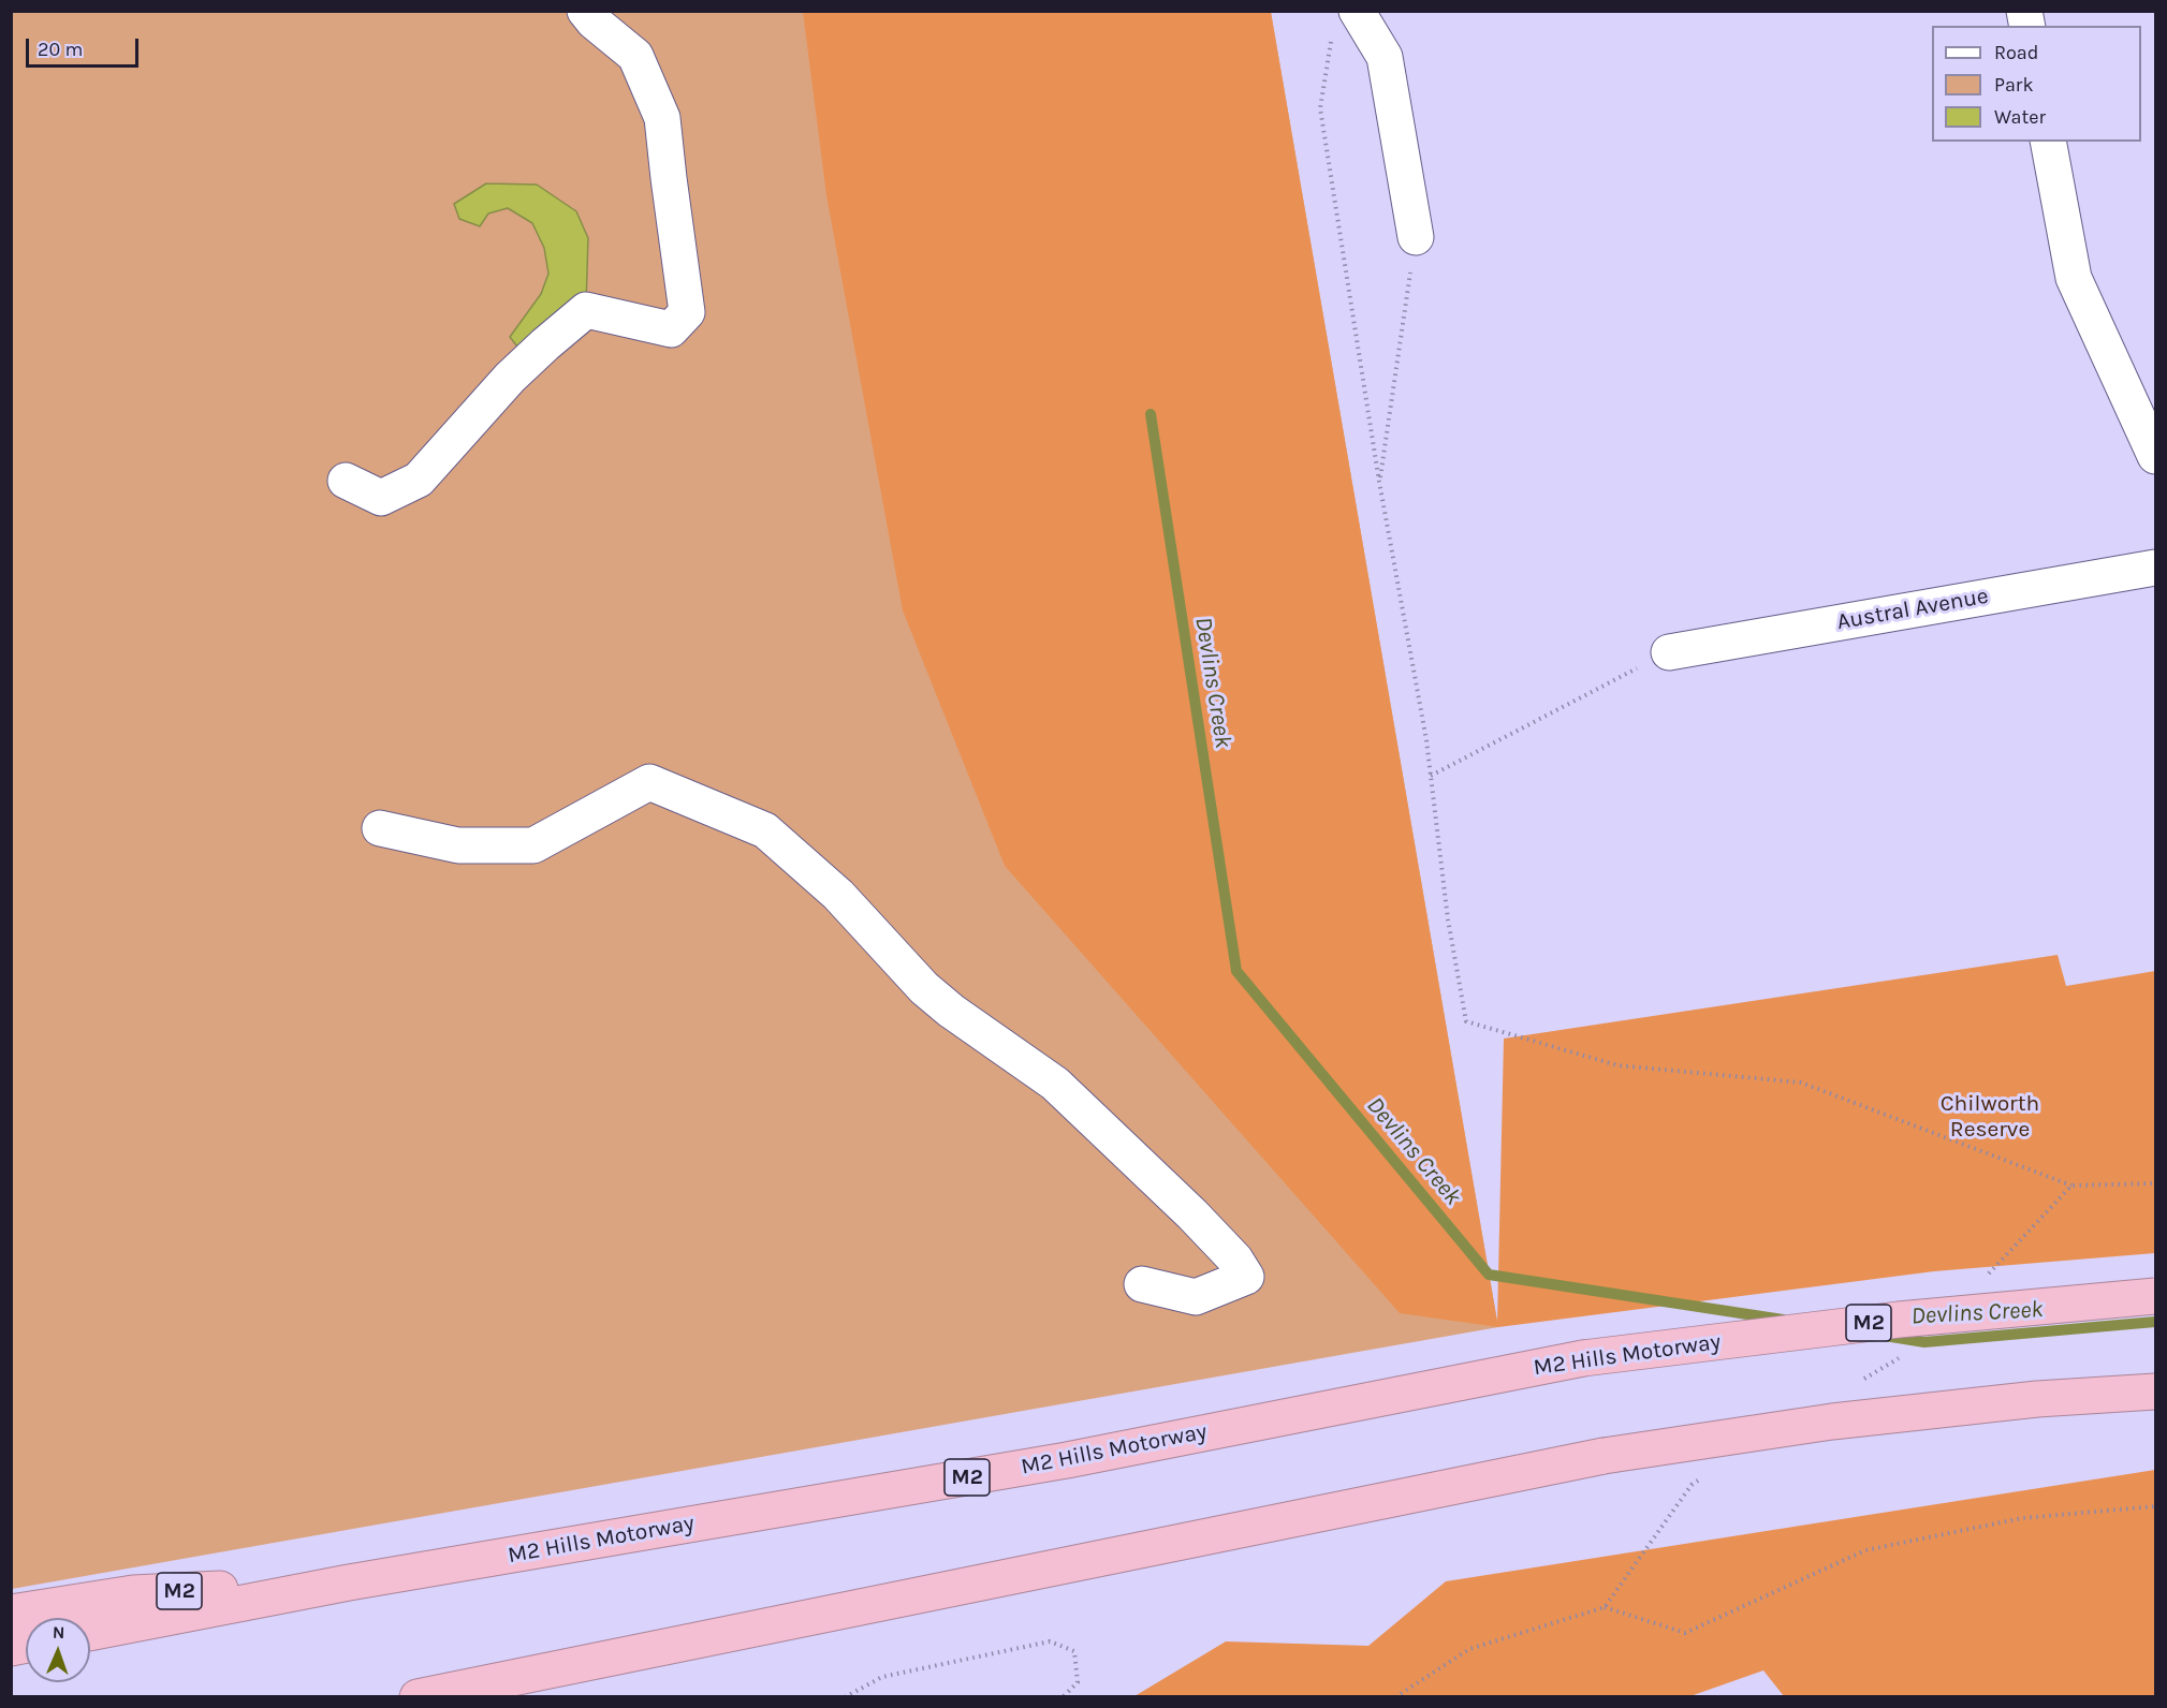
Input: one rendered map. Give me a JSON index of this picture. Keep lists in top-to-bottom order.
{
  "streets": {
    "highway": ["M2", "M2 Hills Motorway"],
    "street": ["Austral Avenue"]
  },
  "crossings": [
    ["M2", "M2 Hills Motorway"]
  ],
  "water": ["Devlins Creek"],
  "parks": ["Chilworth Reserve"],
  "legend": ["Road", "Park", "Water"],
  "scale_bar": "20 m",
  "north": "top"
}
